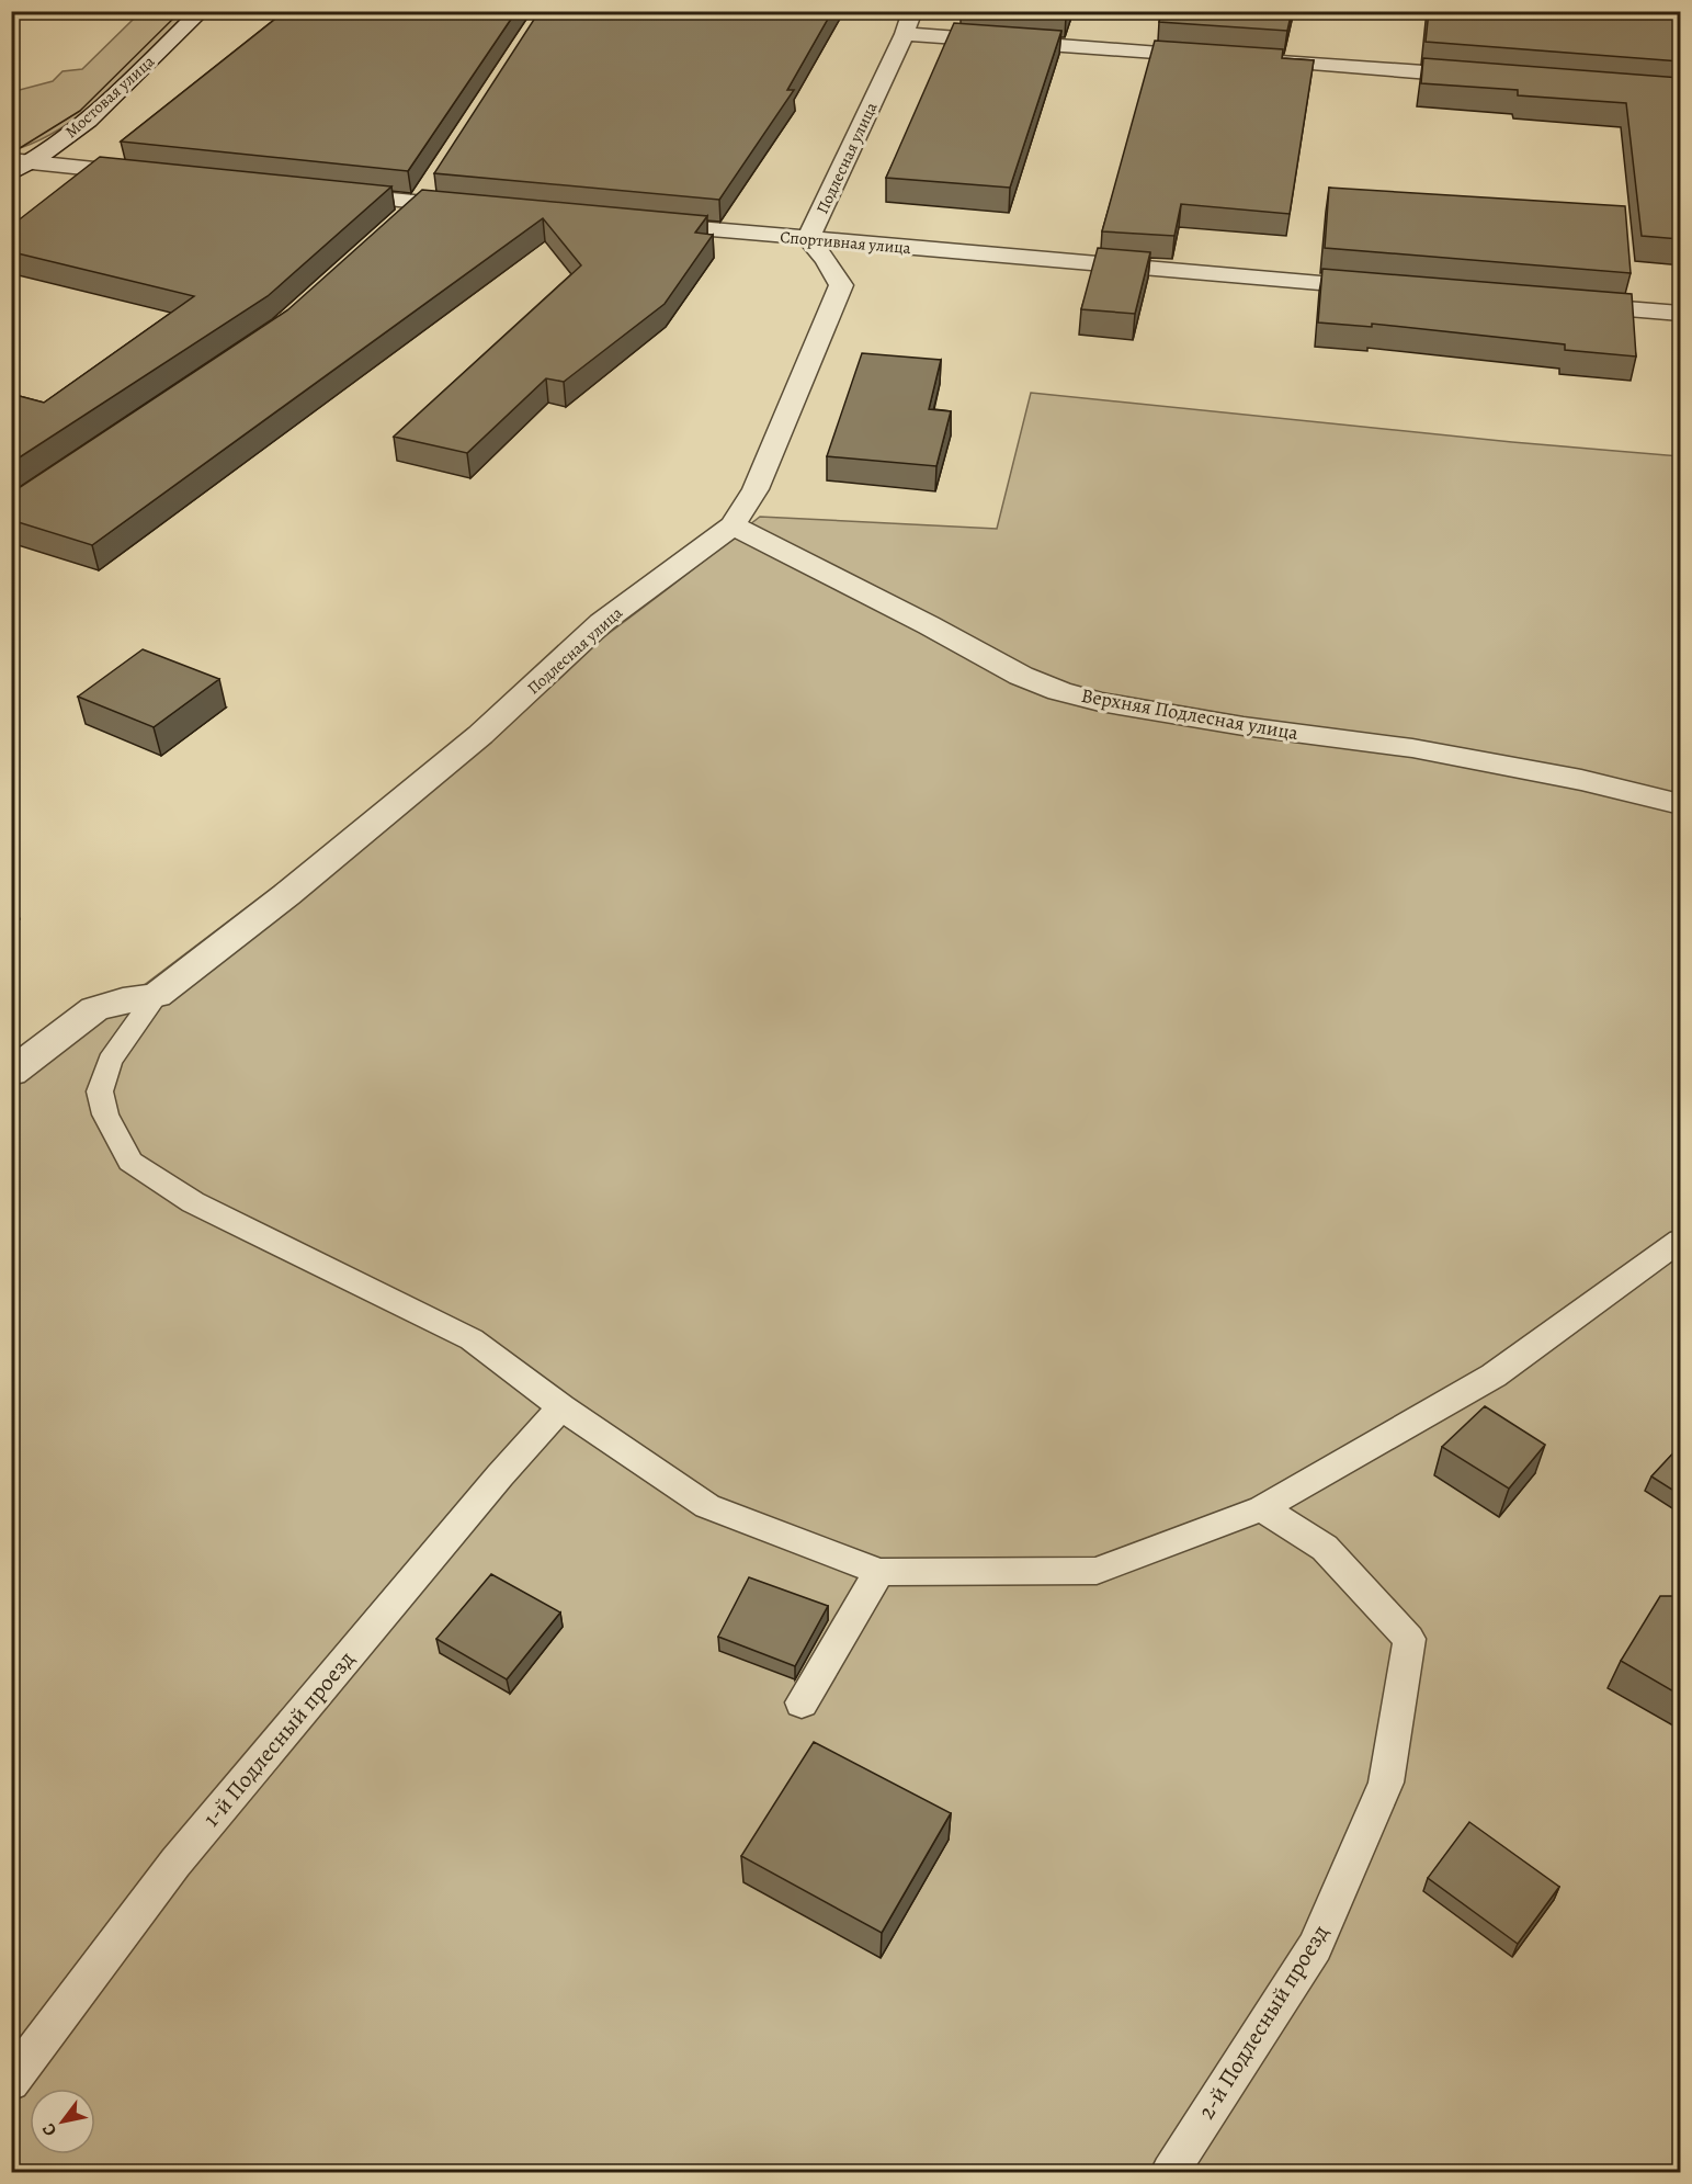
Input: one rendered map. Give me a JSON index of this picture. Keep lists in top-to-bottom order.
{
  "streets": {
    "street": [
      "Мостовая улица",
      "Подлесная улица",
      "Спортивная улица",
      "Верхняя Подлесная улица"
    ],
    "lane": ["1-й Подлесный проезд", "2-й Подлесный проезд"]
  },
  "crossings": [
    ["Подлесная улица", "Спортивная улица"],
    ["Подлесная улица", "Верхняя Подлесная улица"]
  ],
  "north": "bottom left"
}
